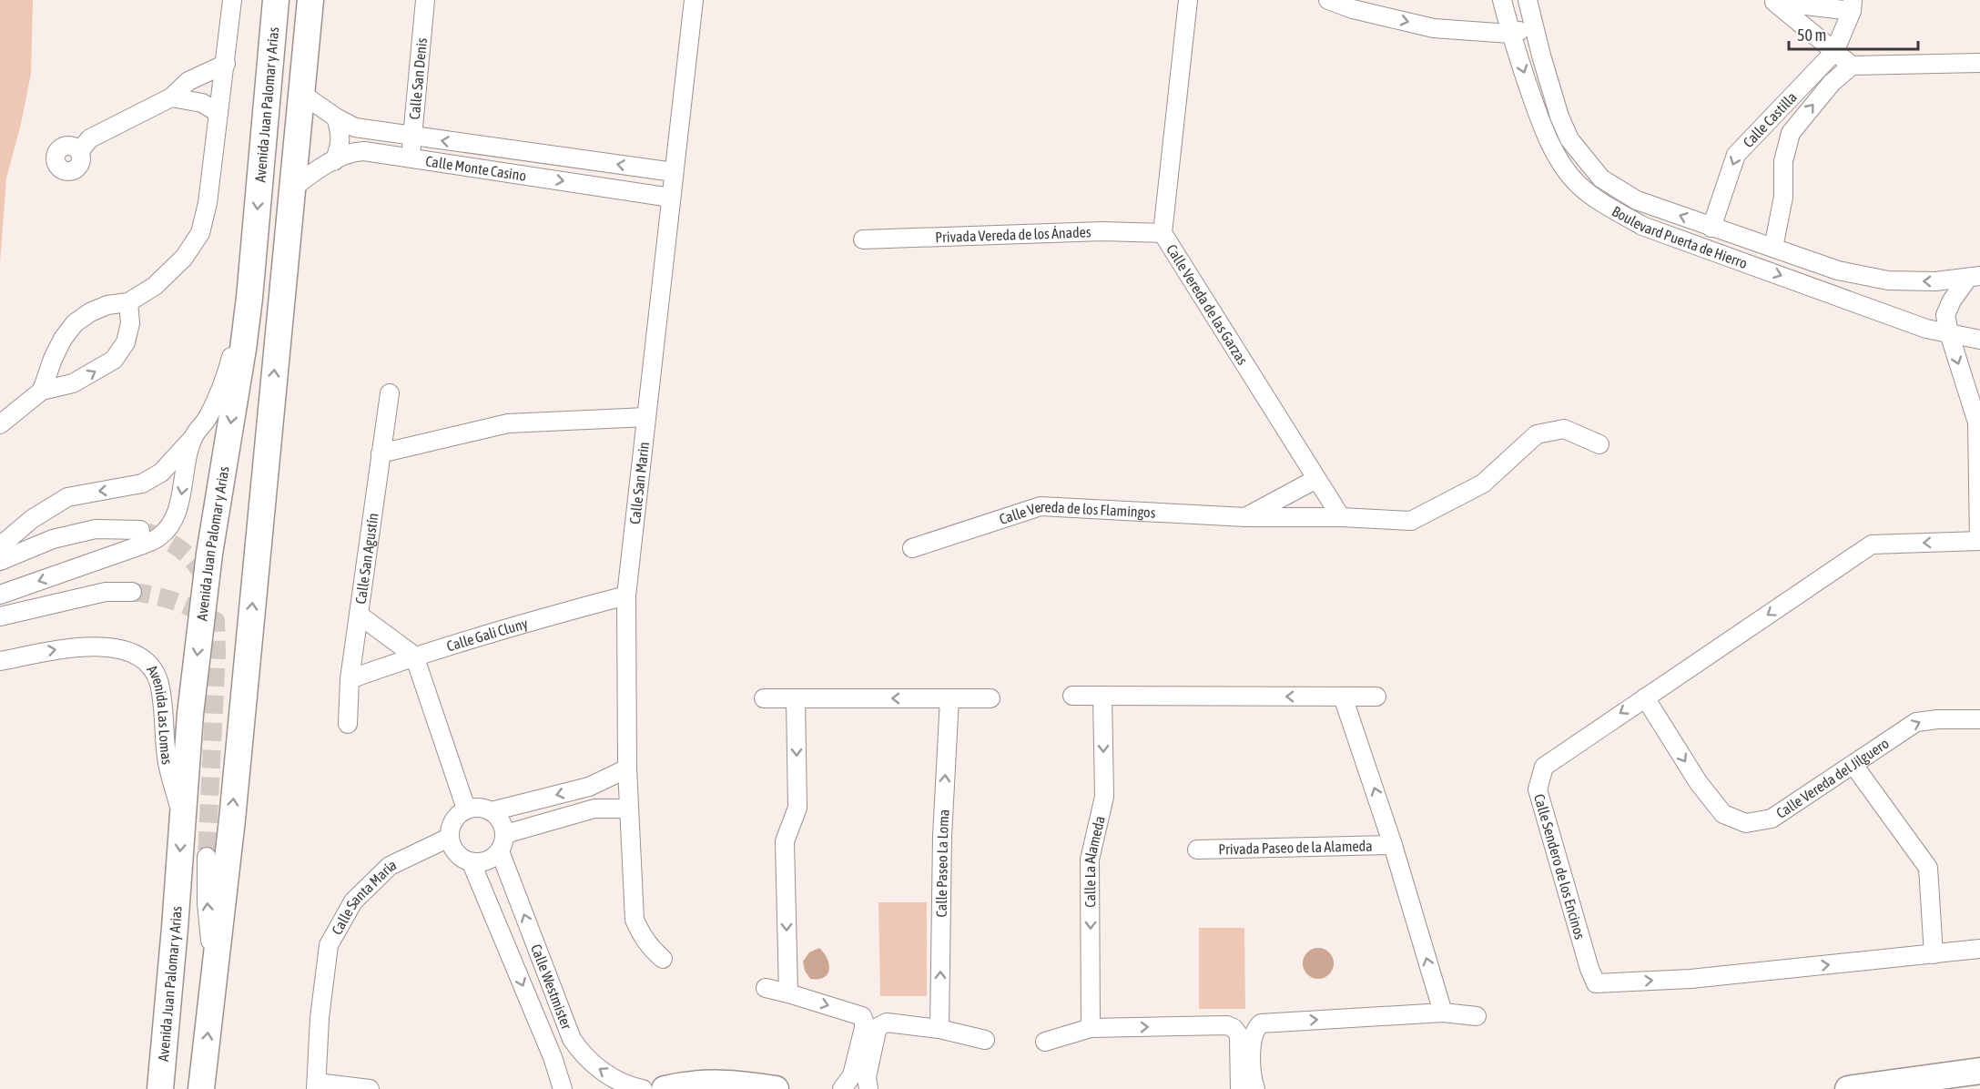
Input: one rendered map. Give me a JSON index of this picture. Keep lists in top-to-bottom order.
{
  "streets": {
    "main road": ["Avenida Juan Palomar y Arias"],
    "street": [
      "Calle San Denis",
      "Calle Castilla",
      "Calle Monte Casino",
      "Privada Vereda de los Ánades",
      "Boulevard Puerta de Hierro",
      "Calle Vereda de las Garzas",
      "Calle San Marin",
      "Calle Vereda de los Flamingos",
      "Calle San Agustín",
      "Calle Gali Cluny",
      "Avenida Las Lomas",
      "Calle Vereda del Jilguero",
      "Privada Paseo de la Alameda",
      "Calle La Alameda",
      "Calle Paseo La Loma",
      "Calle Sendero de los Encinos",
      "Calle Santa María",
      "Calle Westmister"
    ]
  },
  "crossings": [
    ["Calle San Denis", "Calle Monte Casino"],
    ["Avenida Juan Palomar y Arias", "Avenida Las Lomas"],
    ["Calle Castilla", "Boulevard Puerta de Hierro"],
    ["Calle Monte Casino", "Calle San Marin"],
    ["Privada Vereda de los Ánades", "Calle Vereda de las Garzas"],
    ["Calle Vereda de las Garzas", "Calle Vereda de los Flamingos"],
    ["Calle San Marin", "Calle Gali Cluny"],
    ["Calle San Agustín", "Calle Gali Cluny"],
    ["Calle Vereda del Jilguero", "Calle Sendero de los Encinos"],
    ["Calle Santa María", "Calle Westmister"]
  ],
  "one_way": ["Calle La Alameda"],
  "scale_bar": "50 m"
}
